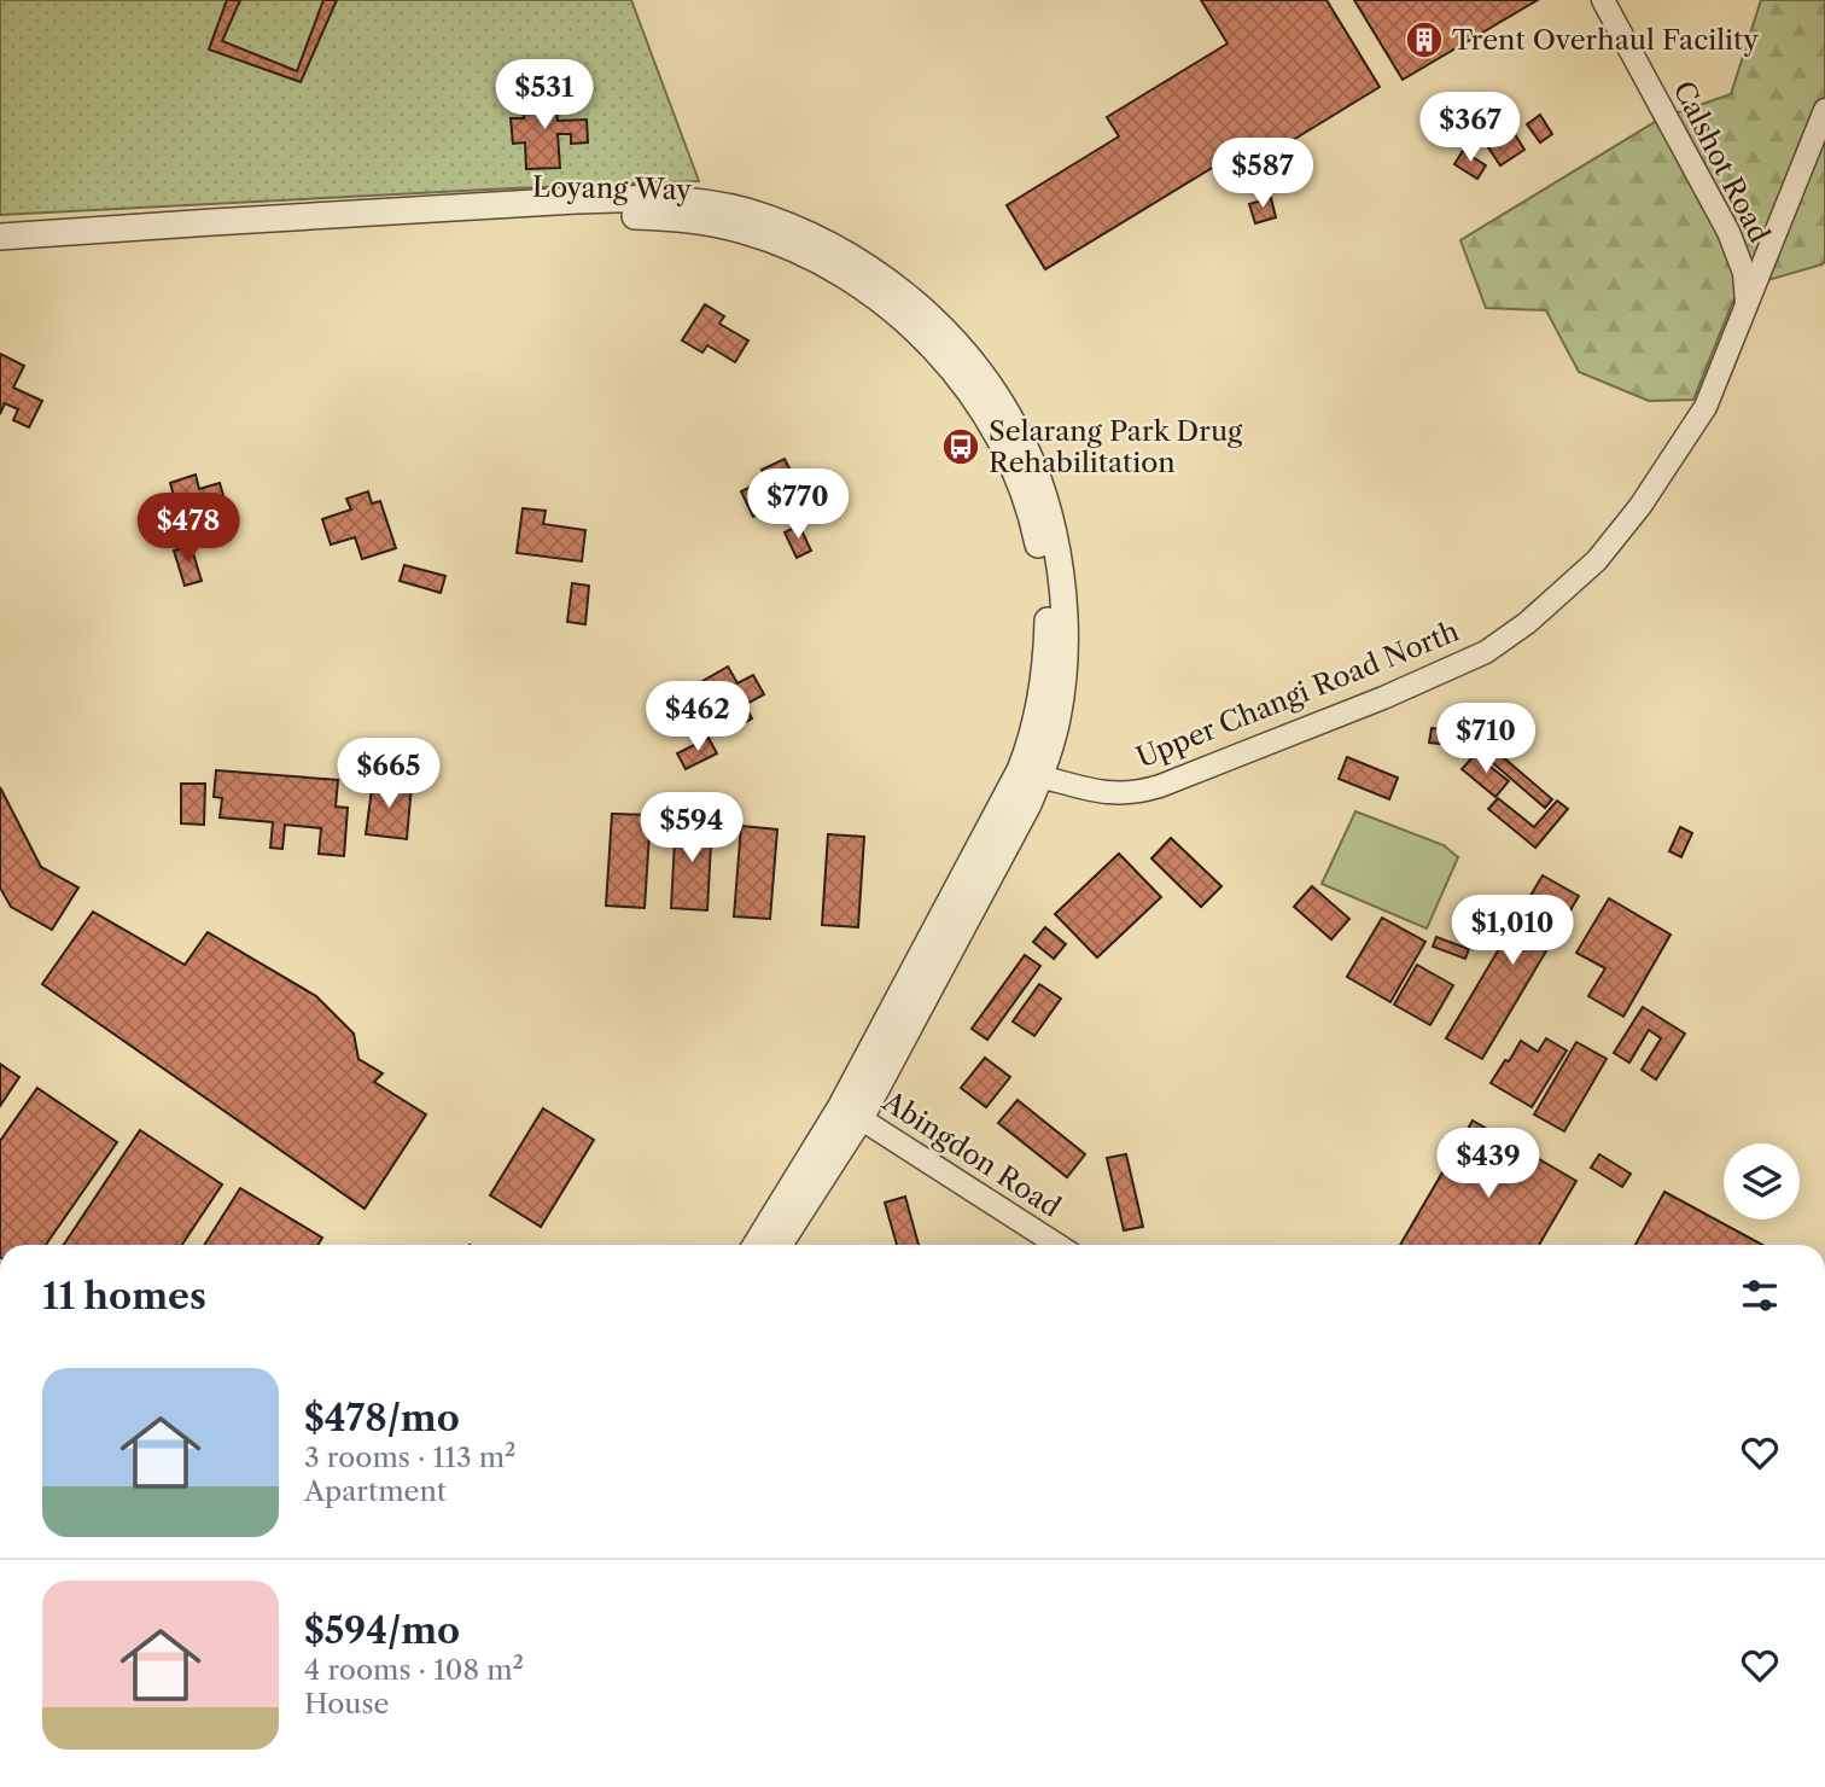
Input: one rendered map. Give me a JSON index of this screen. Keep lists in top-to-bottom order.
{
  "streets": {
    "street": [
      "Calshot Road",
      "Loyang Way",
      "Upper Changi Road North",
      "Abingdon Road"
    ]
  },
  "crossings": [
    ["Calshot Road", "Upper Changi Road North"],
    ["Loyang Way", "Upper Changi Road North"]
  ],
  "places": {
    "building": ["Trent Overhaul Facility"],
    "bus stop": ["Selarang Park Drug Rehabilitation"]
  },
  "page": {
    "price": [
      "$531",
      "$367",
      "$587",
      "$770",
      "$478",
      "$462",
      "$710",
      "$665",
      "$594",
      "$1,010",
      "$439"
    ],
    "heading": "11 homes",
    "list": [
      {
        "name": "$478/mo",
        "note": "3 rooms · 113 m² · Apartment"
      },
      {
        "name": "$594/mo",
        "note": "4 rooms · 108 m² · House"
      }
    ]
  }
}
